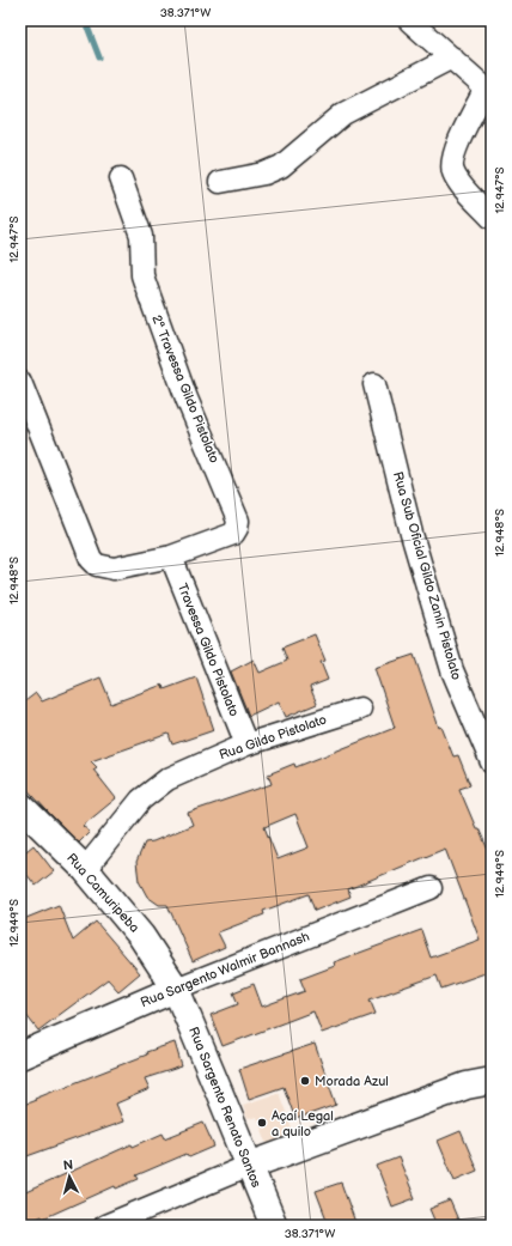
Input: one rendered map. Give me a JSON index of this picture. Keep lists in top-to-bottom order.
{
  "streets": {
    "main road": ["Rua Camuripeba", "Rua Sargento Walmir Bannash", "Rua Sargento Renato Santos"],
    "street": [
      "2ª Travessa Gildo Pistolato",
      "Rua Sub Oficial Gildo Zanin Pistolato",
      "Travessa Gildo Pistolato",
      "Rua Gildo Pistolato"
    ]
  },
  "crossings": [
    ["2ª Travessa Gildo Pistolato", "Travessa Gildo Pistolato"],
    ["Travessa Gildo Pistolato", "Rua Gildo Pistolato"],
    ["Rua Gildo Pistolato", "Rua Camuripeba"],
    ["Rua Camuripeba", "Rua Sargento Walmir Bannash"],
    ["Rua Camuripeba", "Rua Sargento Renato Santos"],
    ["Rua Sargento Walmir Bannash", "Rua Sargento Renato Santos"]
  ],
  "places": ["Morada Azul", "Açaí Legal a quilo"],
  "north": "top",
  "coordinates": [
    "38.371°W",
    "12.947°S",
    "12.948°S",
    "12.949°S"
  ]
}
